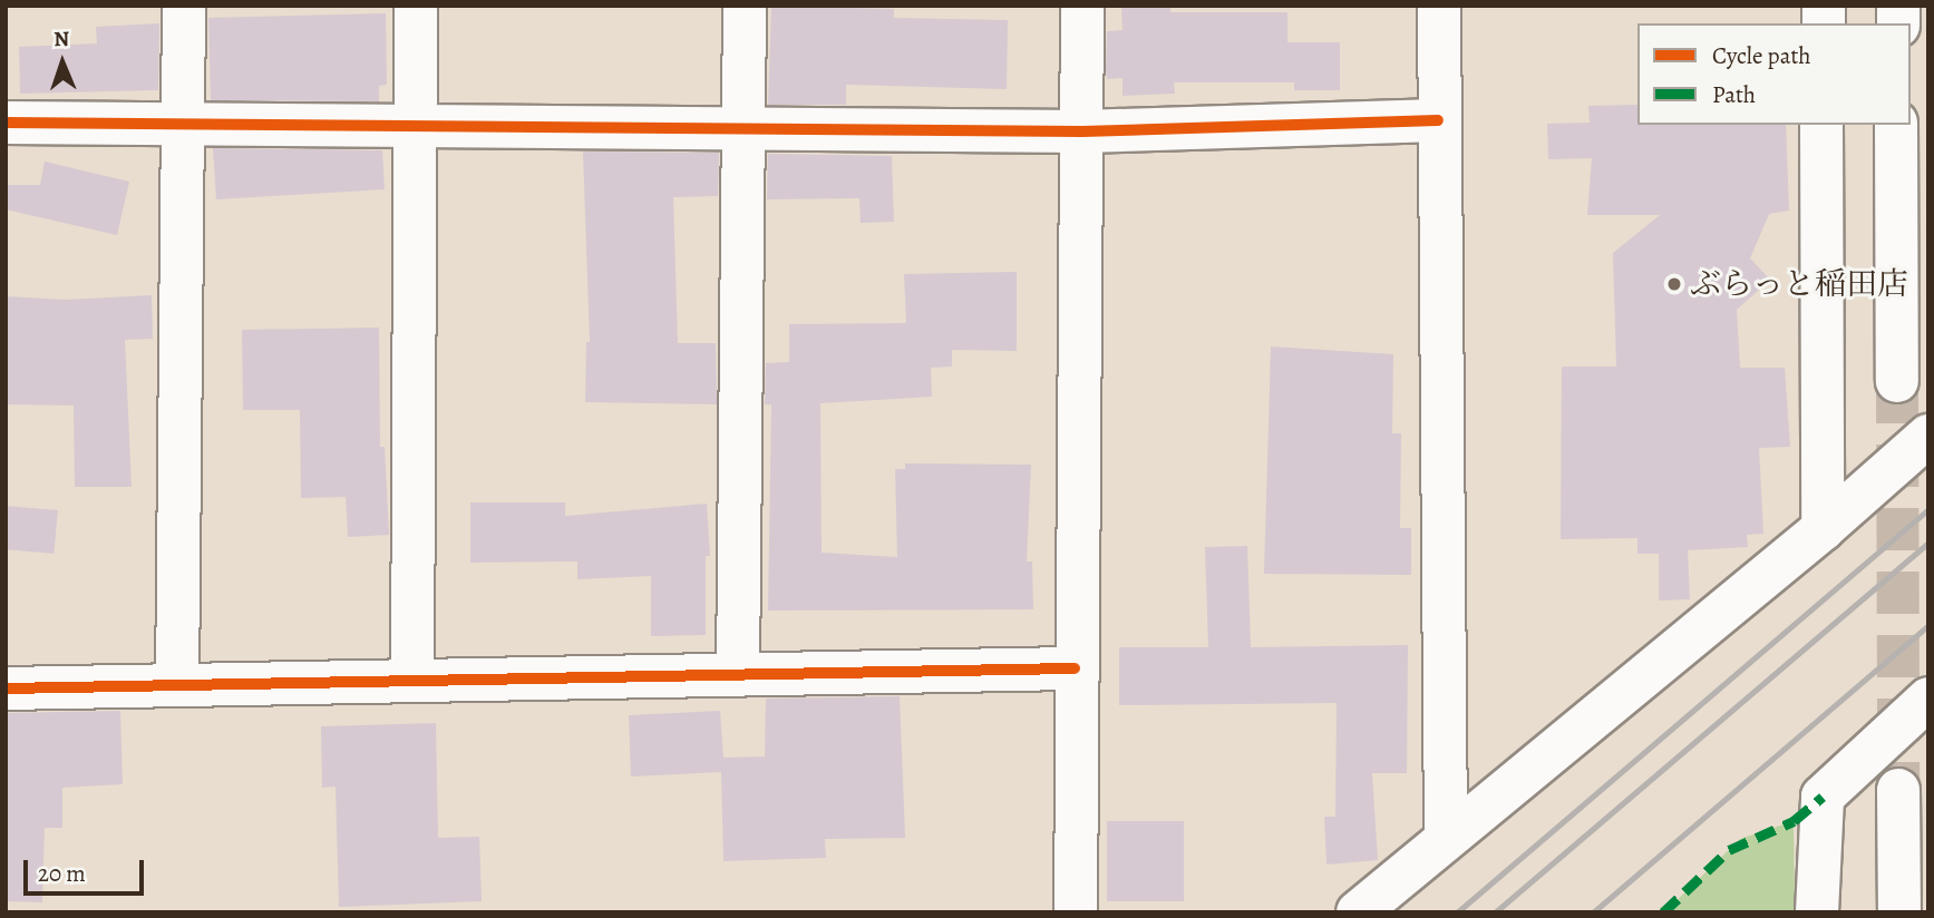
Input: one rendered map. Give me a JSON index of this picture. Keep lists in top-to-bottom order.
{
  "places": ["ぶらっと稲田店"],
  "legend": ["Cycle path", "Path"],
  "scale_bar": "20 m",
  "north": "top"
}
